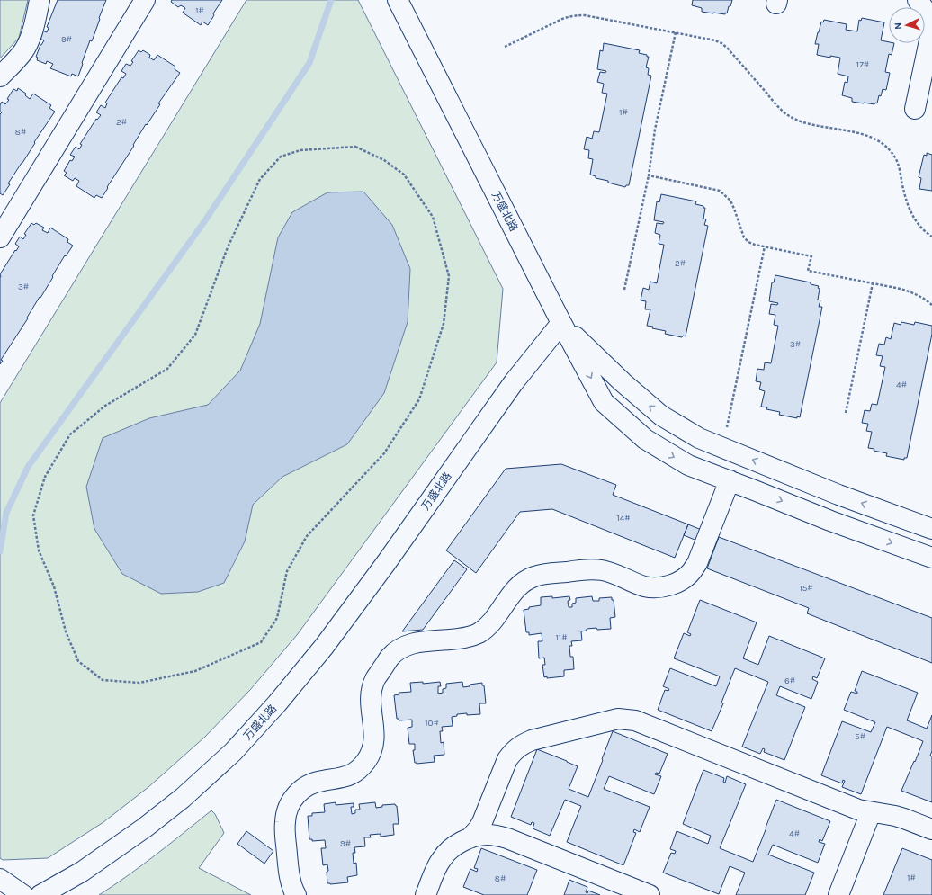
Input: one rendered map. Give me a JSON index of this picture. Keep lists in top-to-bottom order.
{
  "streets": {
    "street": ["万盛北路"]
  },
  "house_numbers": [
    "1#",
    "9#",
    "17#",
    "1#",
    "2#",
    "8#",
    "2#",
    "3#",
    "3#",
    "4#",
    "14#",
    "15#",
    "11#",
    "6#",
    "10#",
    "5#",
    "4#",
    "9#",
    "1#",
    "8#"
  ],
  "north": "left"
}
